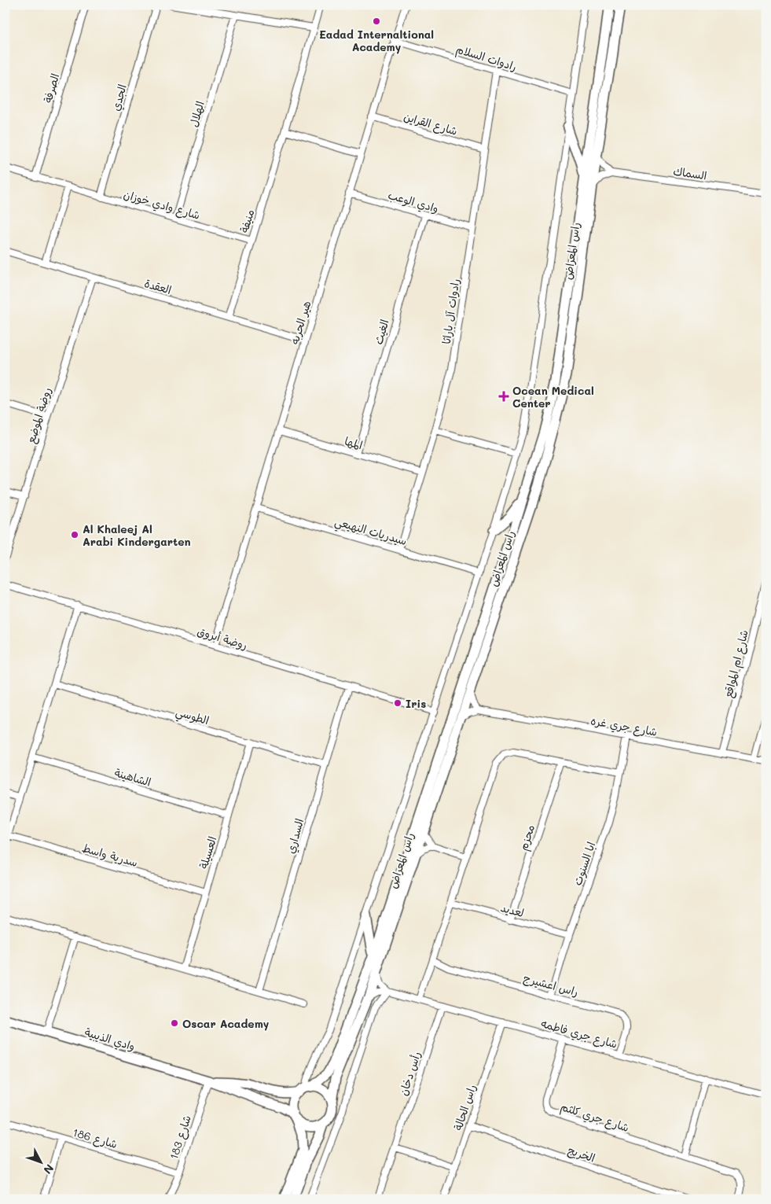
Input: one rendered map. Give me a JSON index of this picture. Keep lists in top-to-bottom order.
{
  "streets": {
    "street": [
      "رادوات السلام",
      "الصرفة",
      "الجدي",
      "الهلال",
      "شارع القراين",
      "السماك",
      "وادي الوعب",
      "شارع وادي خوزان",
      "منيفة",
      "راس المعراض",
      "العقدة",
      "رادوات آل باراثا",
      "هير الحربه",
      "الغيث",
      "روضة الموضع",
      "المها",
      "سيدريات النهيعي",
      "روضة أبروق",
      "شارع ام المواقع",
      "الطوسي",
      "شارع جري غره",
      "الشاهينة",
      "السداري",
      "محزم",
      "العسيلة",
      "سدرية واسط",
      "ابا السنوت",
      "لعديد",
      "راس اعشيرج",
      "شارع جري فاطمه",
      "وادي الذيبية",
      "رأس دخان",
      "راس الحالة",
      "شارع جري كلثم",
      "شارع 183",
      "شارع 186",
      "الخريج"
    ]
  },
  "crossings": [
    ["رادوات السلام", "راس المعراض"],
    ["رادوات السلام", "رادوات آل باراثا"],
    ["رادوات السلام", "هير الحربه"],
    ["الصرفة", "شارع وادي خوزان"],
    ["الجدي", "شارع وادي خوزان"],
    ["الهلال", "شارع وادي خوزان"],
    ["شارع القراين", "رادوات آل باراثا"],
    ["شارع القراين", "هير الحربه"],
    ["وادي الوعب", "رادوات آل باراثا"],
    ["وادي الوعب", "هير الحربه"],
    ["وادي الوعب", "الغيث"],
    ["شارع وادي خوزان", "منيفة"],
    ["منيفة", "العقدة"],
    ["راس المعراض", "سيدريات النهيعي"],
    ["راس المعراض", "روضة أبروق"],
    ["راس المعراض", "وادي الذيبية"],
    ["العقدة", "هير الحربه"],
    ["العقدة", "روضة الموضع"],
    ["رادوات آل باراثا", "المها"],
    ["رادوات آل باراثا", "سيدريات النهيعي"],
    ["هير الحربه", "المها"],
    ["هير الحربه", "سيدريات النهيعي"],
    ["هير الحربه", "روضة أبروق"],
    ["الغيث", "المها"],
    ["روضة أبروق", "السداري"],
    ["شارع ام المواقع", "شارع جري غره"],
    ["الطوسي", "السداري"],
    ["الطوسي", "العسيلة"],
    ["شارع جري غره", "ابا السنوت"],
    ["الشاهينة", "العسيلة"],
    ["محزم", "لعديد"],
    ["العسيلة", "سدرية واسط"],
    ["ابا السنوت", "لعديد"],
    ["ابا السنوت", "راس اعشيرج"],
    ["راس اعشيرج", "شارع جري فاطمه"],
    ["شارع جري فاطمه", "رأس دخان"],
    ["شارع جري فاطمه", "راس الحالة"],
    ["شارع جري فاطمه", "شارع جري كلثم"],
    ["وادي الذيبية", "شارع 183"],
    ["راس الحالة", "الخريج"],
    ["شارع 183", "شارع 186"]
  ],
  "places": {
    "other": [
      "Eadad Internaltional Academy",
      "Al Khaleej Al Arabi Kindergarten",
      "Iris",
      "Oscar Academy"
    ],
    "health": ["Ocean Medical Center"]
  },
  "north": "bottom right"
}
